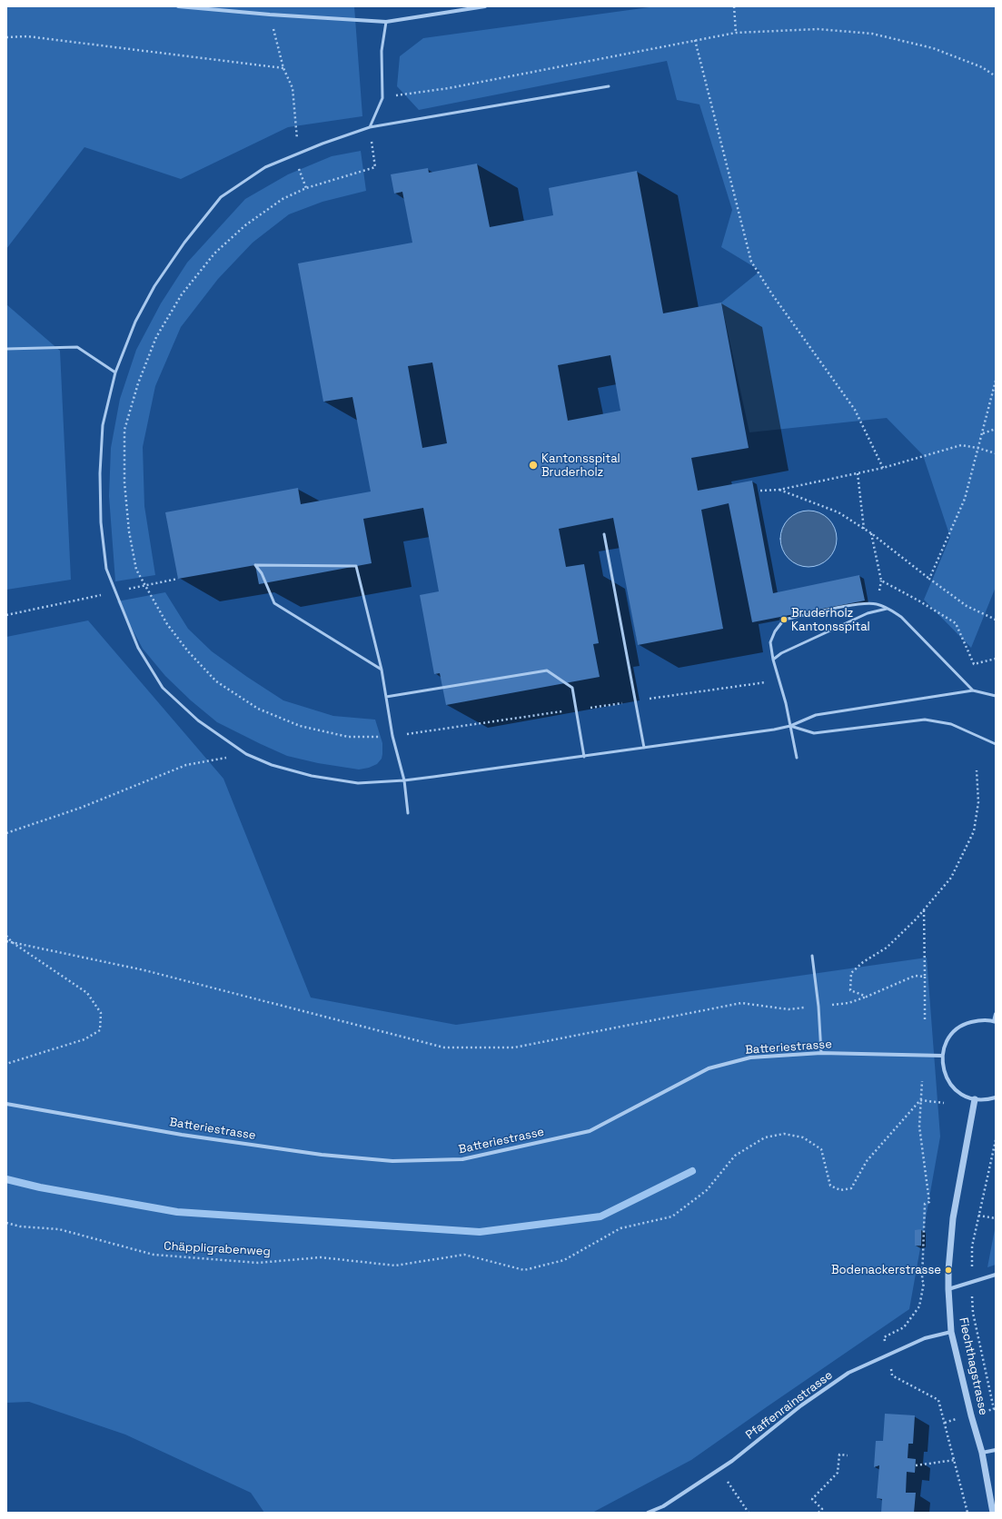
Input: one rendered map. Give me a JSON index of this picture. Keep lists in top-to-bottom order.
{
  "streets": {
    "street": ["Batteriestrasse", "Fiechthagstrasse", "Pfaffenrainstrasse"],
    "path": ["Chäppligrabenweg"]
  },
  "crossings": [
    ["Fiechthagstrasse", "Pfaffenrainstrasse"]
  ],
  "places": ["Kantonsspital Bruderholz", "Bruderholz Kantonsspital", "Bodenackerstrasse"]
}
